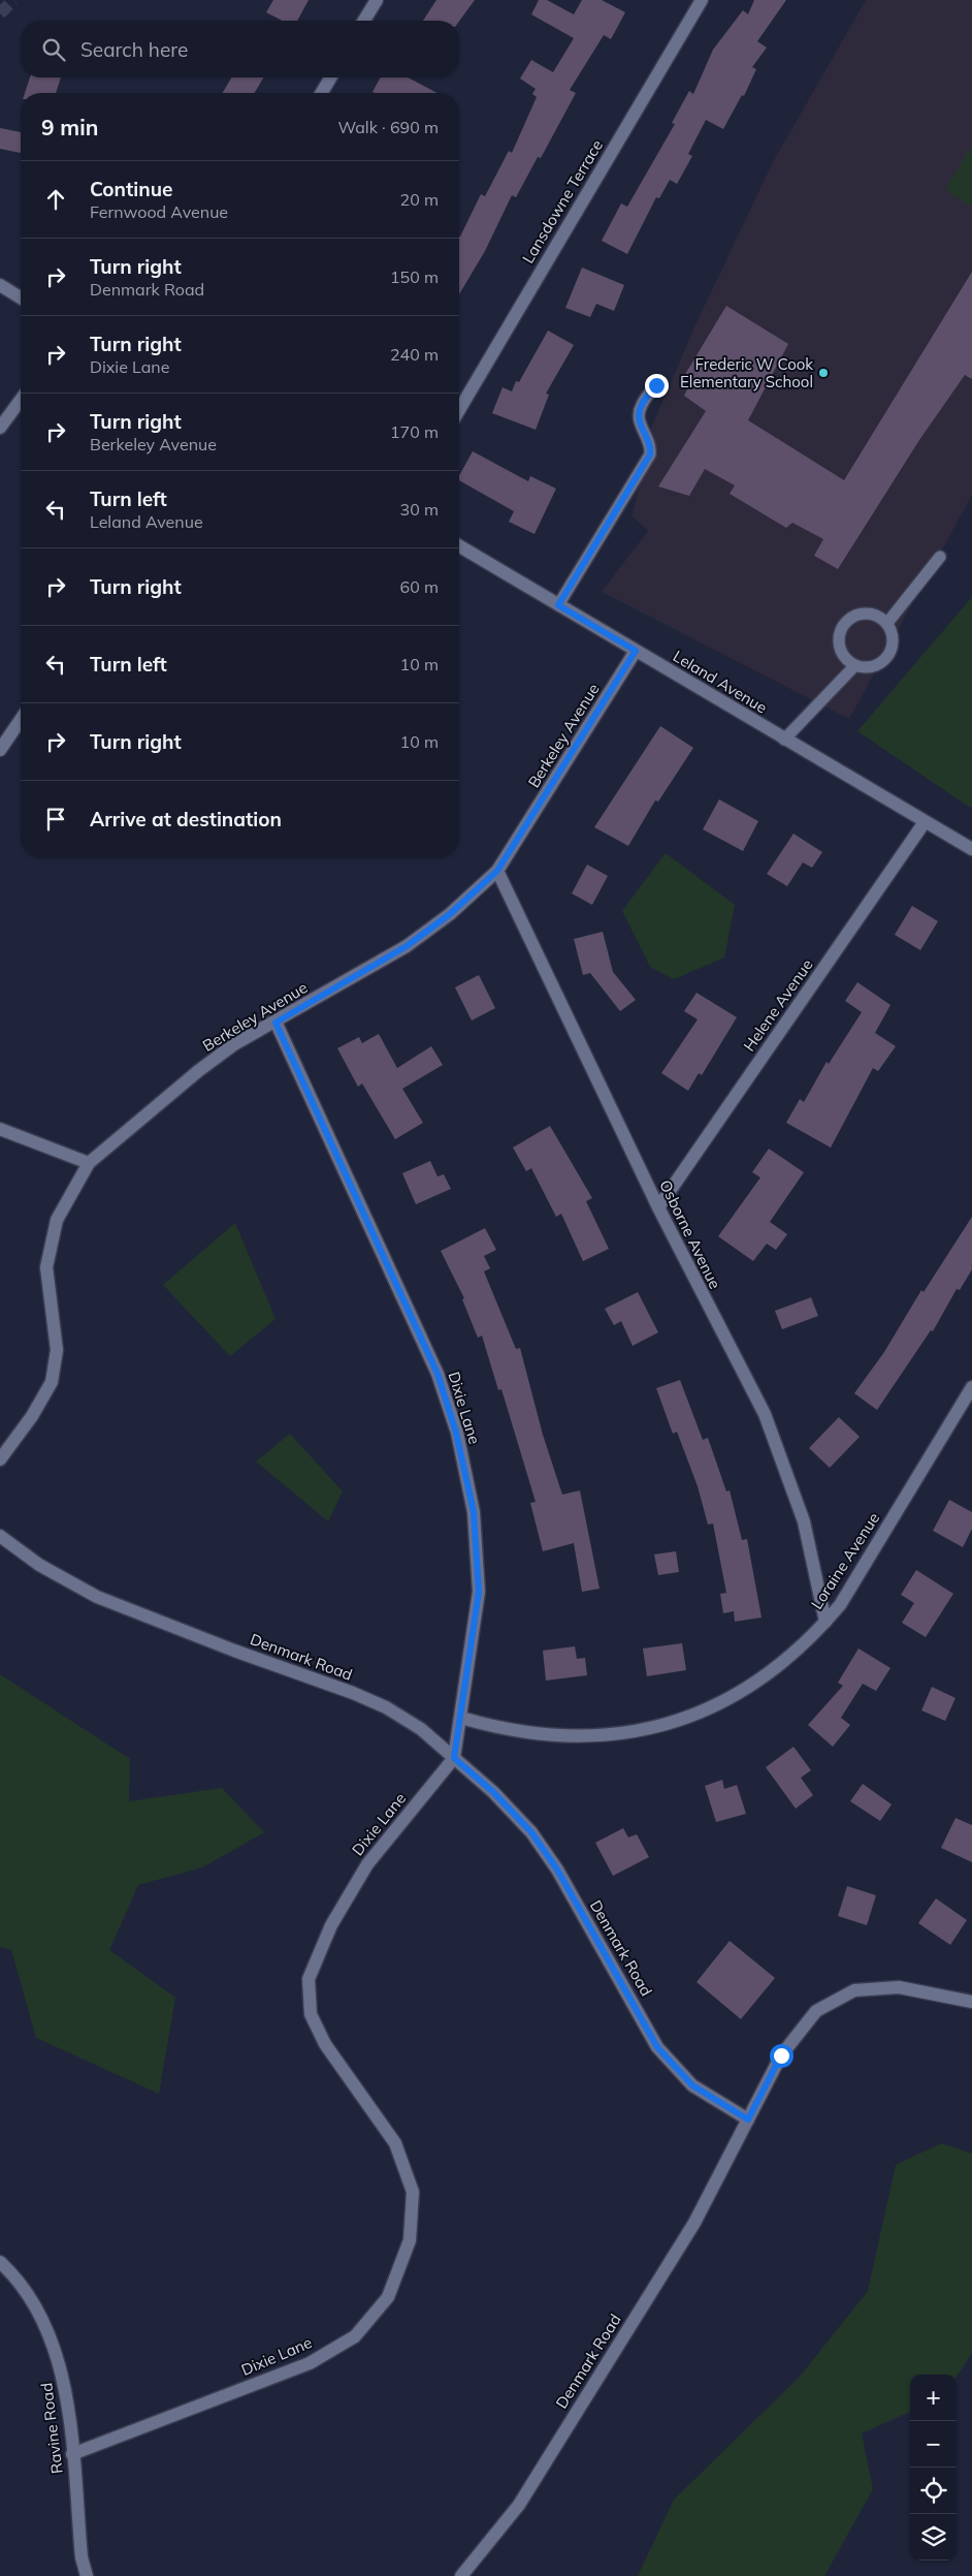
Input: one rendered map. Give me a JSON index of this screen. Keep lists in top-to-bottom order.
{
  "streets": {
    "street": [
      "Lansdowne Terrace",
      "Leland Avenue",
      "Berkeley Avenue",
      "Helene Avenue",
      "Osborne Avenue",
      "Dixie Lane",
      "Loraine Avenue",
      "Denmark Road",
      "Ravine Road"
    ]
  },
  "crossings": [
    ["Leland Avenue", "Berkeley Avenue"],
    ["Leland Avenue", "Helene Avenue"],
    ["Berkeley Avenue", "Osborne Avenue"],
    ["Berkeley Avenue", "Dixie Lane"],
    ["Helene Avenue", "Osborne Avenue"],
    ["Osborne Avenue", "Loraine Avenue"],
    ["Dixie Lane", "Loraine Avenue"],
    ["Dixie Lane", "Denmark Road"],
    ["Dixie Lane", "Ravine Road"]
  ],
  "places": ["Frederic W Cook Elementary School"],
  "page": {
    "search": "Search here",
    "heading": ["9 min", "Walk · 690 m"],
    "list": [
      ["Continue", "Fernwood Avenue", "20 m"],
      ["Turn right", "Denmark Road", "150 m"],
      ["Turn right", "Dixie Lane", "240 m"],
      ["Turn right", "Berkeley Avenue", "170 m"],
      ["Turn left", "Leland Avenue", "30 m"],
      ["Turn right", "60 m"],
      ["Turn left", "10 m"],
      ["Turn right", "10 m"],
      "Arrive at destination"
    ],
    "map_buttons": ["+", "−"]
  }
}
